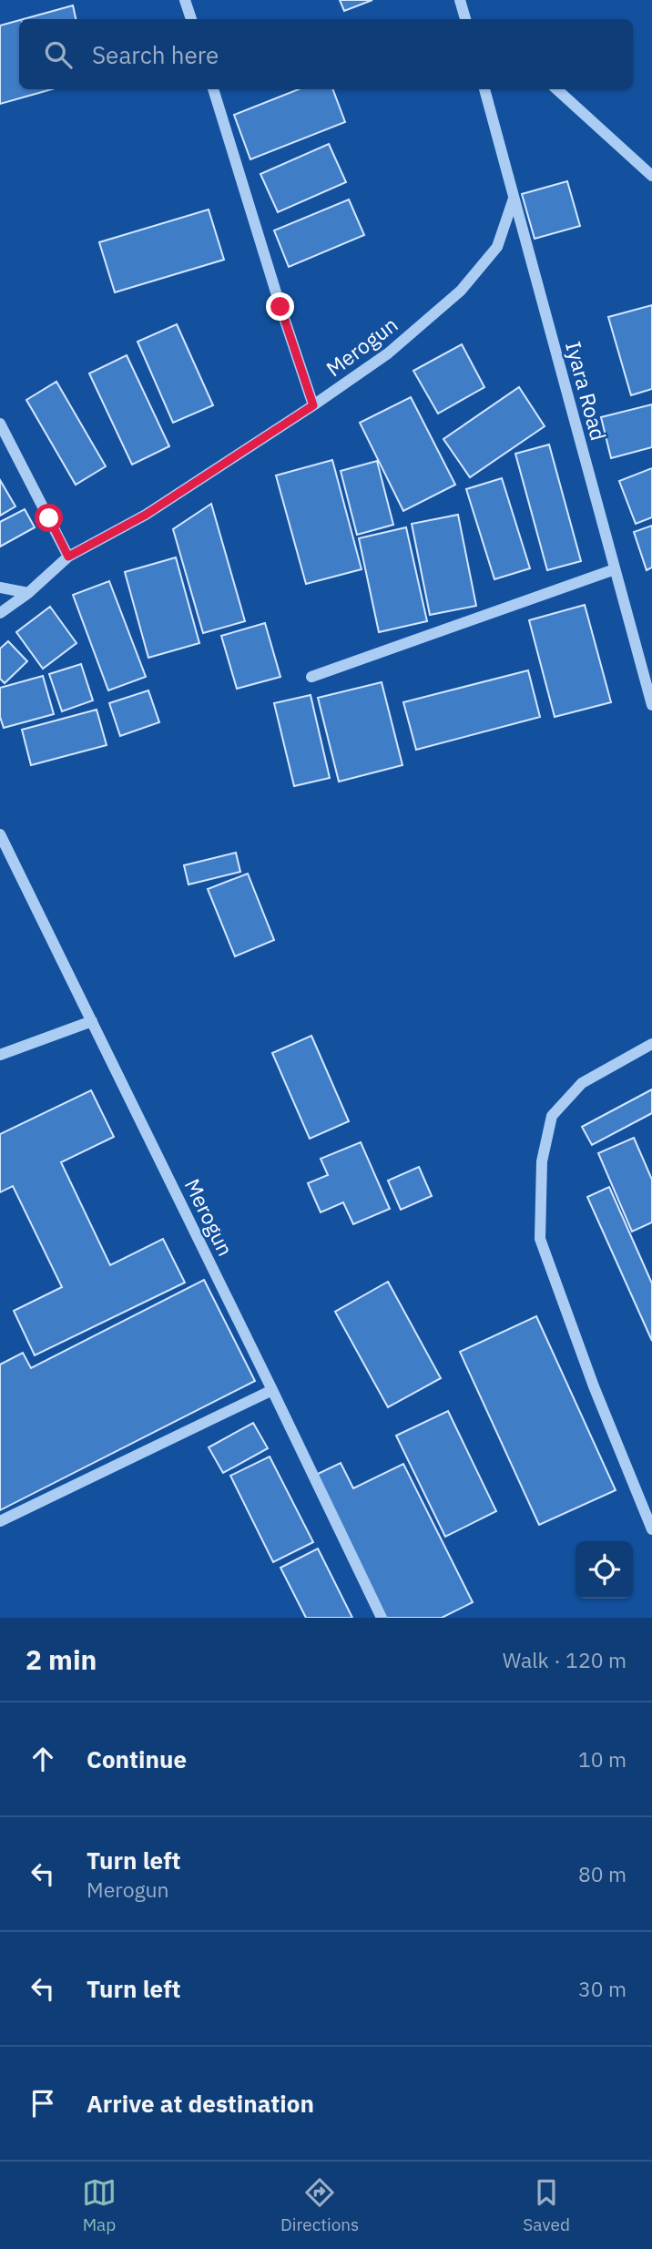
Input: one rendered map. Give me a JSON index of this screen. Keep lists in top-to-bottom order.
{
  "streets": {
    "street": ["Merogun", "Iyara Road"]
  },
  "crossings": [
    ["Merogun", "Iyara Road"]
  ],
  "page": {
    "search": "Search here",
    "heading": ["2 min", "Walk · 120 m"],
    "list": [
      ["Continue", "10 m"],
      ["Turn left", "Merogun", "80 m"],
      ["Turn left", "30 m"],
      "Arrive at destination"
    ],
    "nav": ["Map", "Directions", "Saved"]
  }
}
